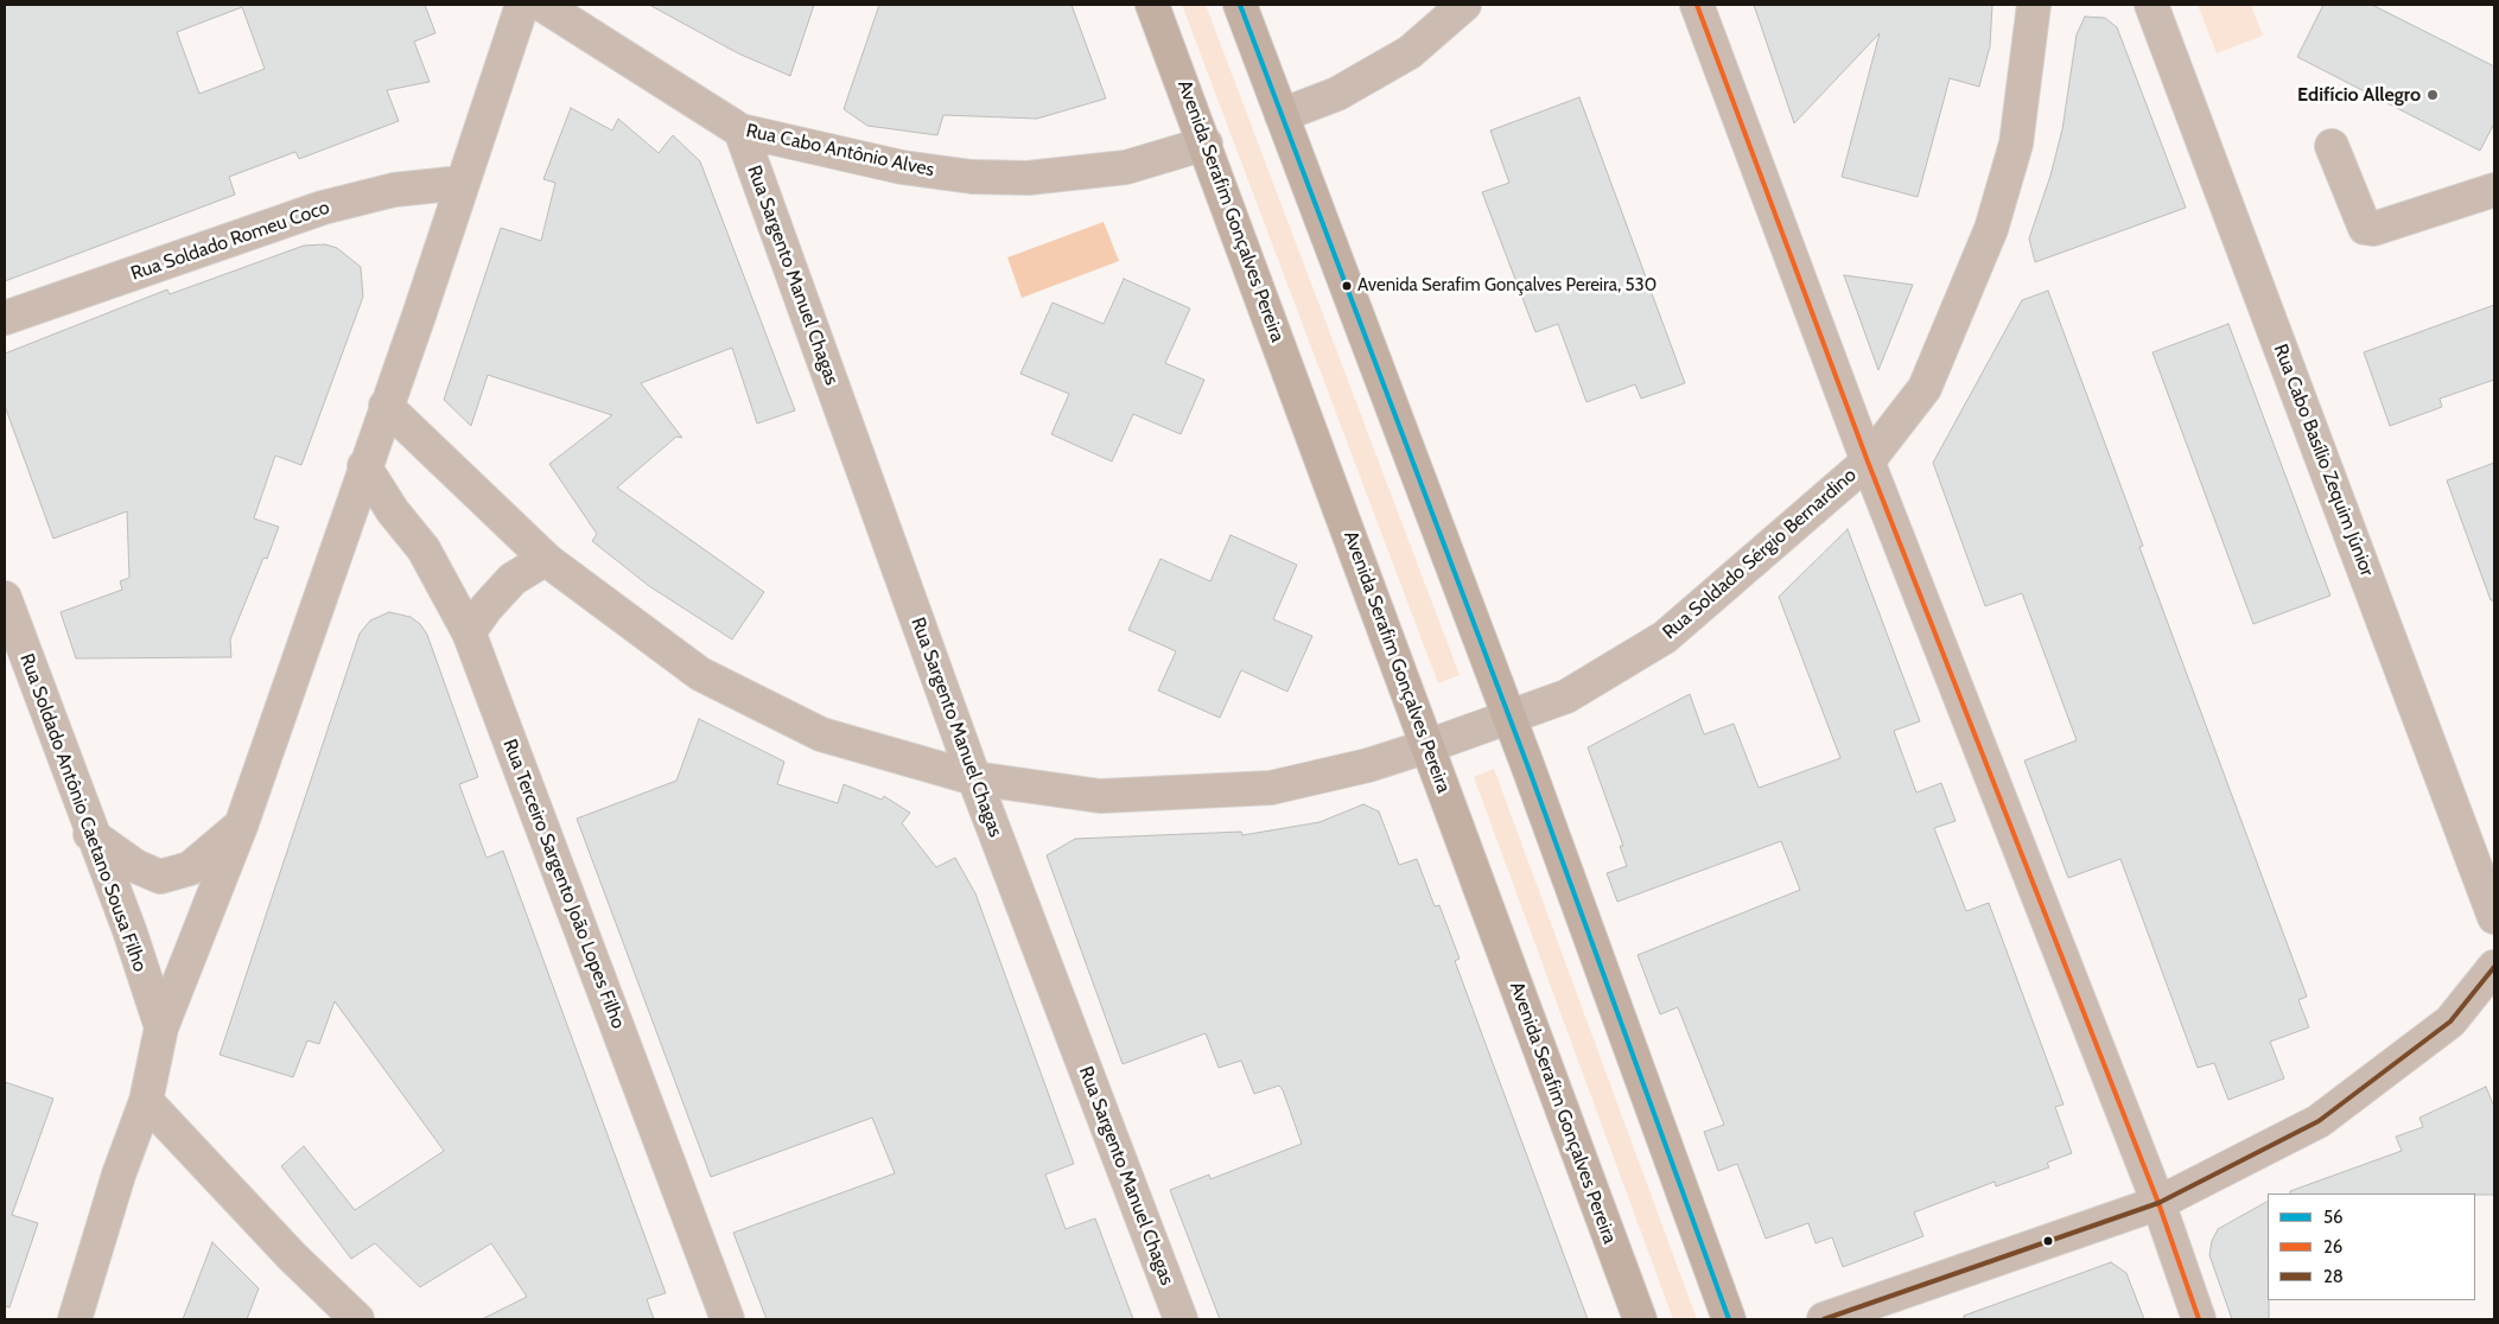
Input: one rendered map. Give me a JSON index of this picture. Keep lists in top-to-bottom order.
{
  "streets": {
    "main road": ["Avenida Serafim Gonçalves Pereira"],
    "street": [
      "Rua Cabo Antônio Alves",
      "Rua Soldado Romeu Coco",
      "Rua Sargento Manuel Chagas",
      "Rua Cabo Basílio Zequim Júnior",
      "Rua Soldado Sérgio Bernardino",
      "Rua Soldado Antônio Caetano Sousa Filho",
      "Rua Terceiro Sargento João Lopes Filho"
    ]
  },
  "crossings": [
    ["Rua Cabo Antônio Alves", "Avenida Serafim Gonçalves Pereira"],
    ["Rua Cabo Antônio Alves", "Rua Sargento Manuel Chagas"],
    ["Avenida Serafim Gonçalves Pereira", "Rua Soldado Sérgio Bernardino"],
    ["Rua Sargento Manuel Chagas", "Rua Soldado Sérgio Bernardino"]
  ],
  "places": ["Edifício Allegro", "Avenida Serafim Gonçalves Pereira, 530"],
  "lines": ["transit line 56", "transit line 26", "transit line 28"],
  "legend": ["56", "26", "28"]
}
